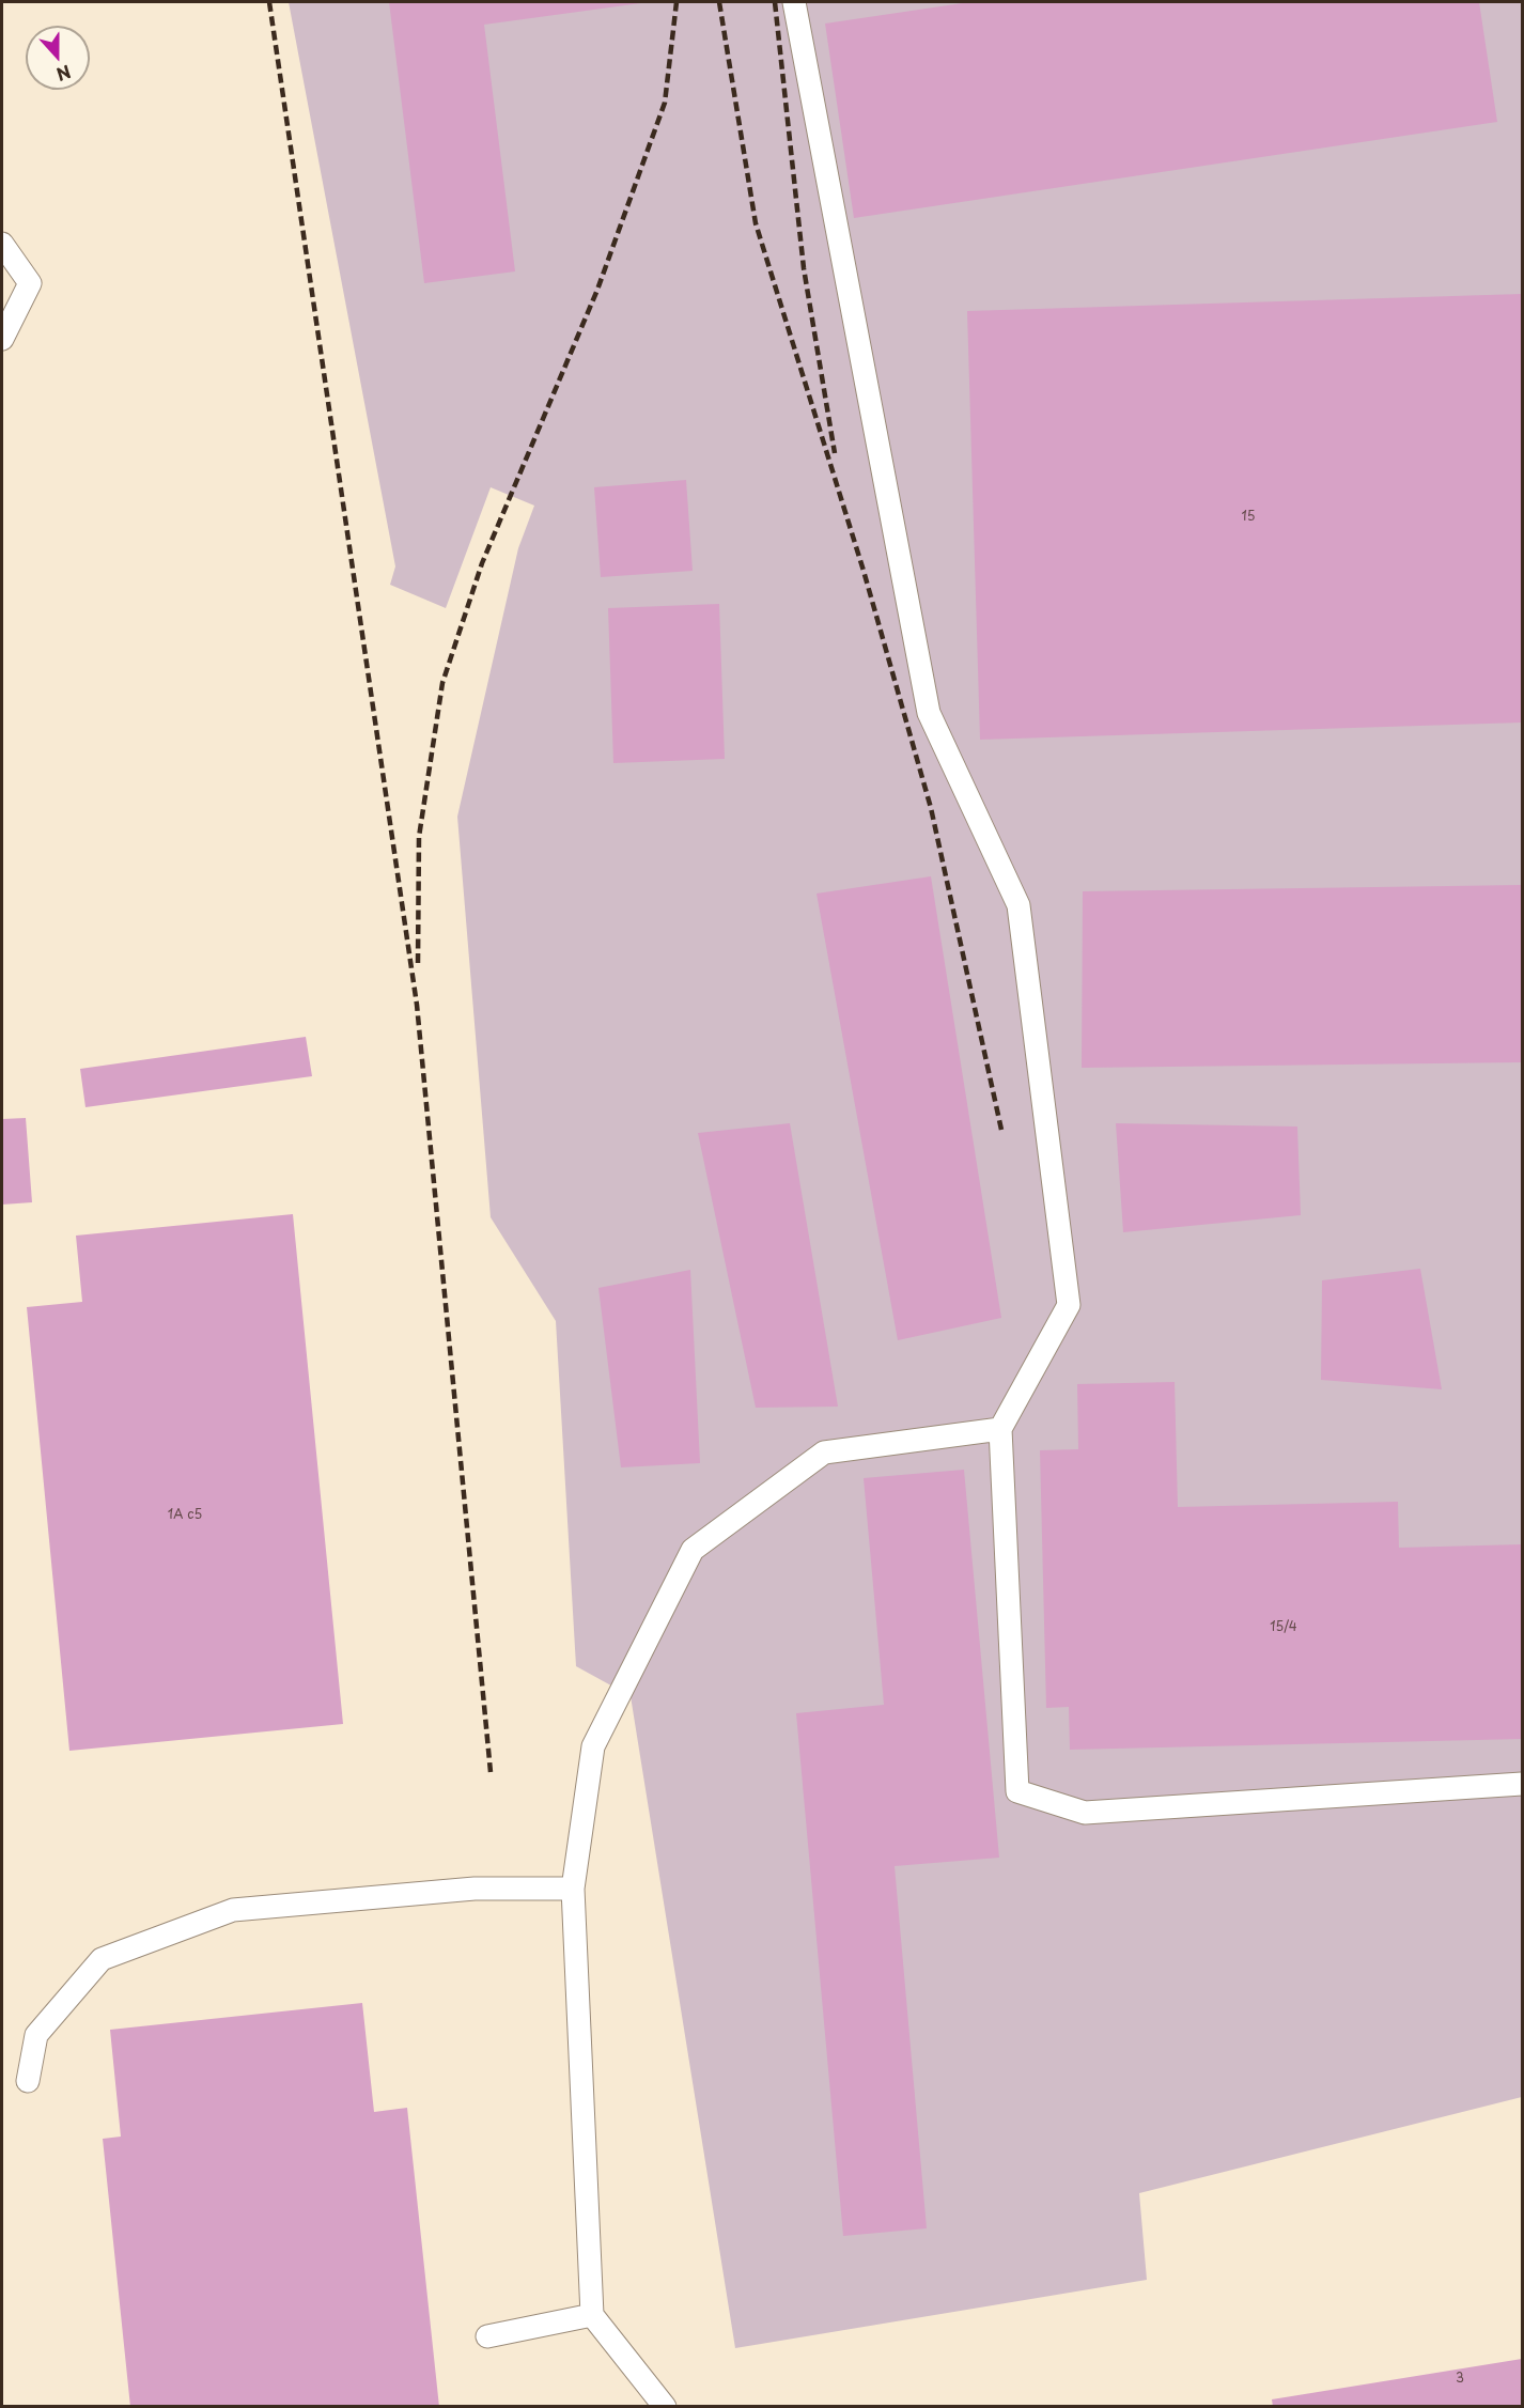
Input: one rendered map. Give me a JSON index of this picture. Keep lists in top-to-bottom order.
{
  "house_numbers": [
    "15",
    "1А с5",
    "15/4",
    "3"
  ],
  "north": "bottom"
}
